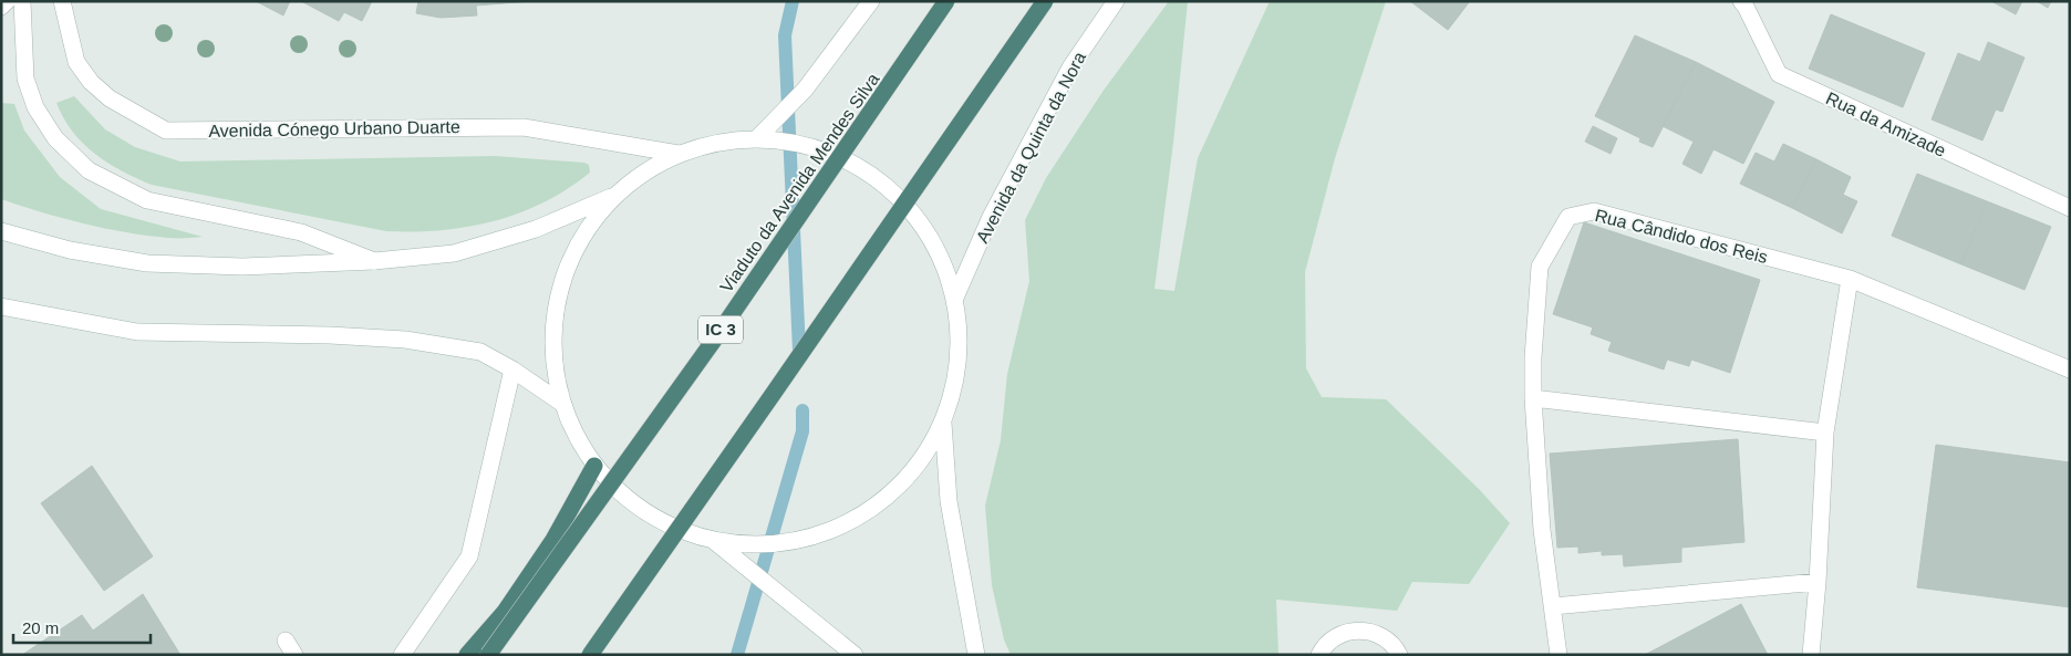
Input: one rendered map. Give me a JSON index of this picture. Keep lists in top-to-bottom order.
{
  "streets": {
    "highway": ["Viaduto da Avenida Mendes Silva", "IC 3"],
    "street": [
      "Rua da Amizade",
      "Avenida Cónego Urbano Duarte",
      "Avenida da Quinta da Nora",
      "Rua Cândido dos Reis"
    ]
  },
  "scale_bar": "20 m"
}
